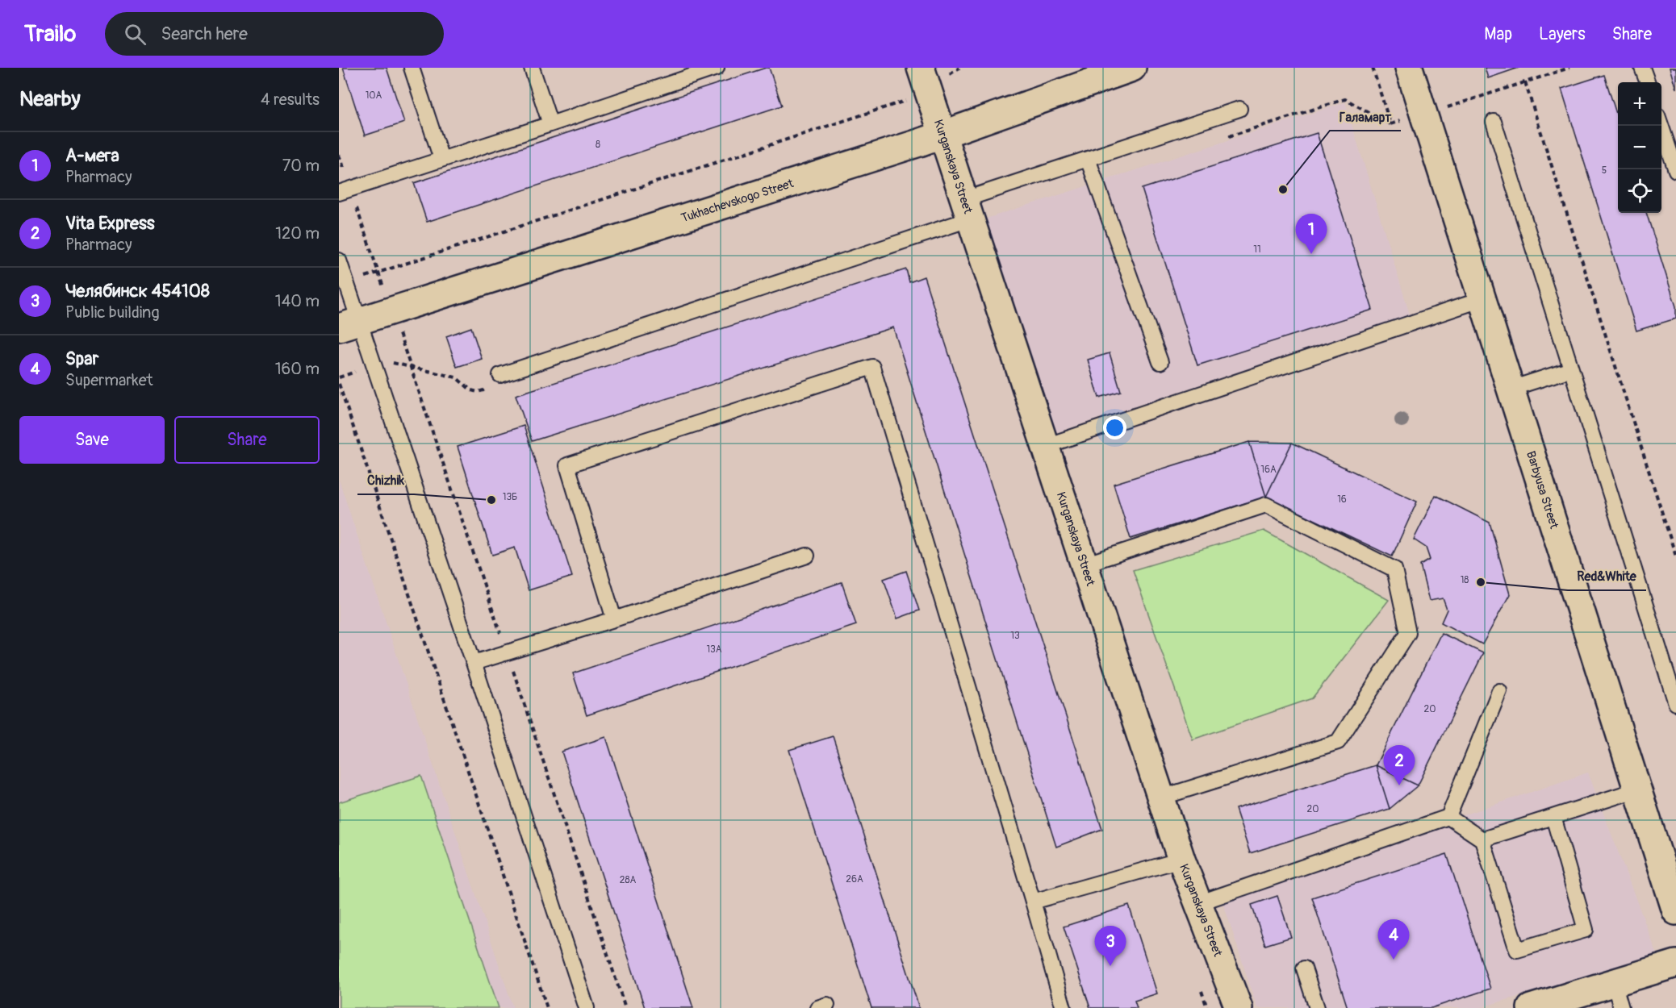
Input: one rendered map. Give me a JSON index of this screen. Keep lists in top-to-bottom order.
{
  "streets": {
    "street": ["Kurganskaya Street", "Tukhachevskogo Street", "Barbyusa Street"]
  },
  "crossings": [
    ["Kurganskaya Street", "Tukhachevskogo Street"]
  ],
  "places": ["Галамарт", "Chizhik", "Red&White"],
  "house_numbers": [
    "10А",
    "8",
    "5",
    "11",
    "16А",
    "13Б",
    "16",
    "18",
    "13",
    "13А",
    "20",
    "20",
    "26А",
    "28А"
  ],
  "page": {
    "header": "Trailo",
    "search": "Search here",
    "nav": ["Map", "Layers", "Share"],
    "heading": ["Nearby", "4 results"],
    "map_buttons": ["+", "−"],
    "list": [
      {
        "mark": "1",
        "name": "А-мега",
        "note": "Pharmacy",
        "value": "70 m"
      },
      {
        "mark": "2",
        "name": "Vita Express",
        "note": "Pharmacy",
        "value": "120 m"
      },
      {
        "mark": "3",
        "name": "Челябинск 454108",
        "note": "Public building",
        "value": "140 m"
      },
      {
        "mark": "4",
        "name": "Spar",
        "note": "Supermarket",
        "value": "160 m"
      }
    ],
    "pins": [
      "1",
      "2",
      "4",
      "3"
    ],
    "buttons": ["Save", "Share"]
  }
}
